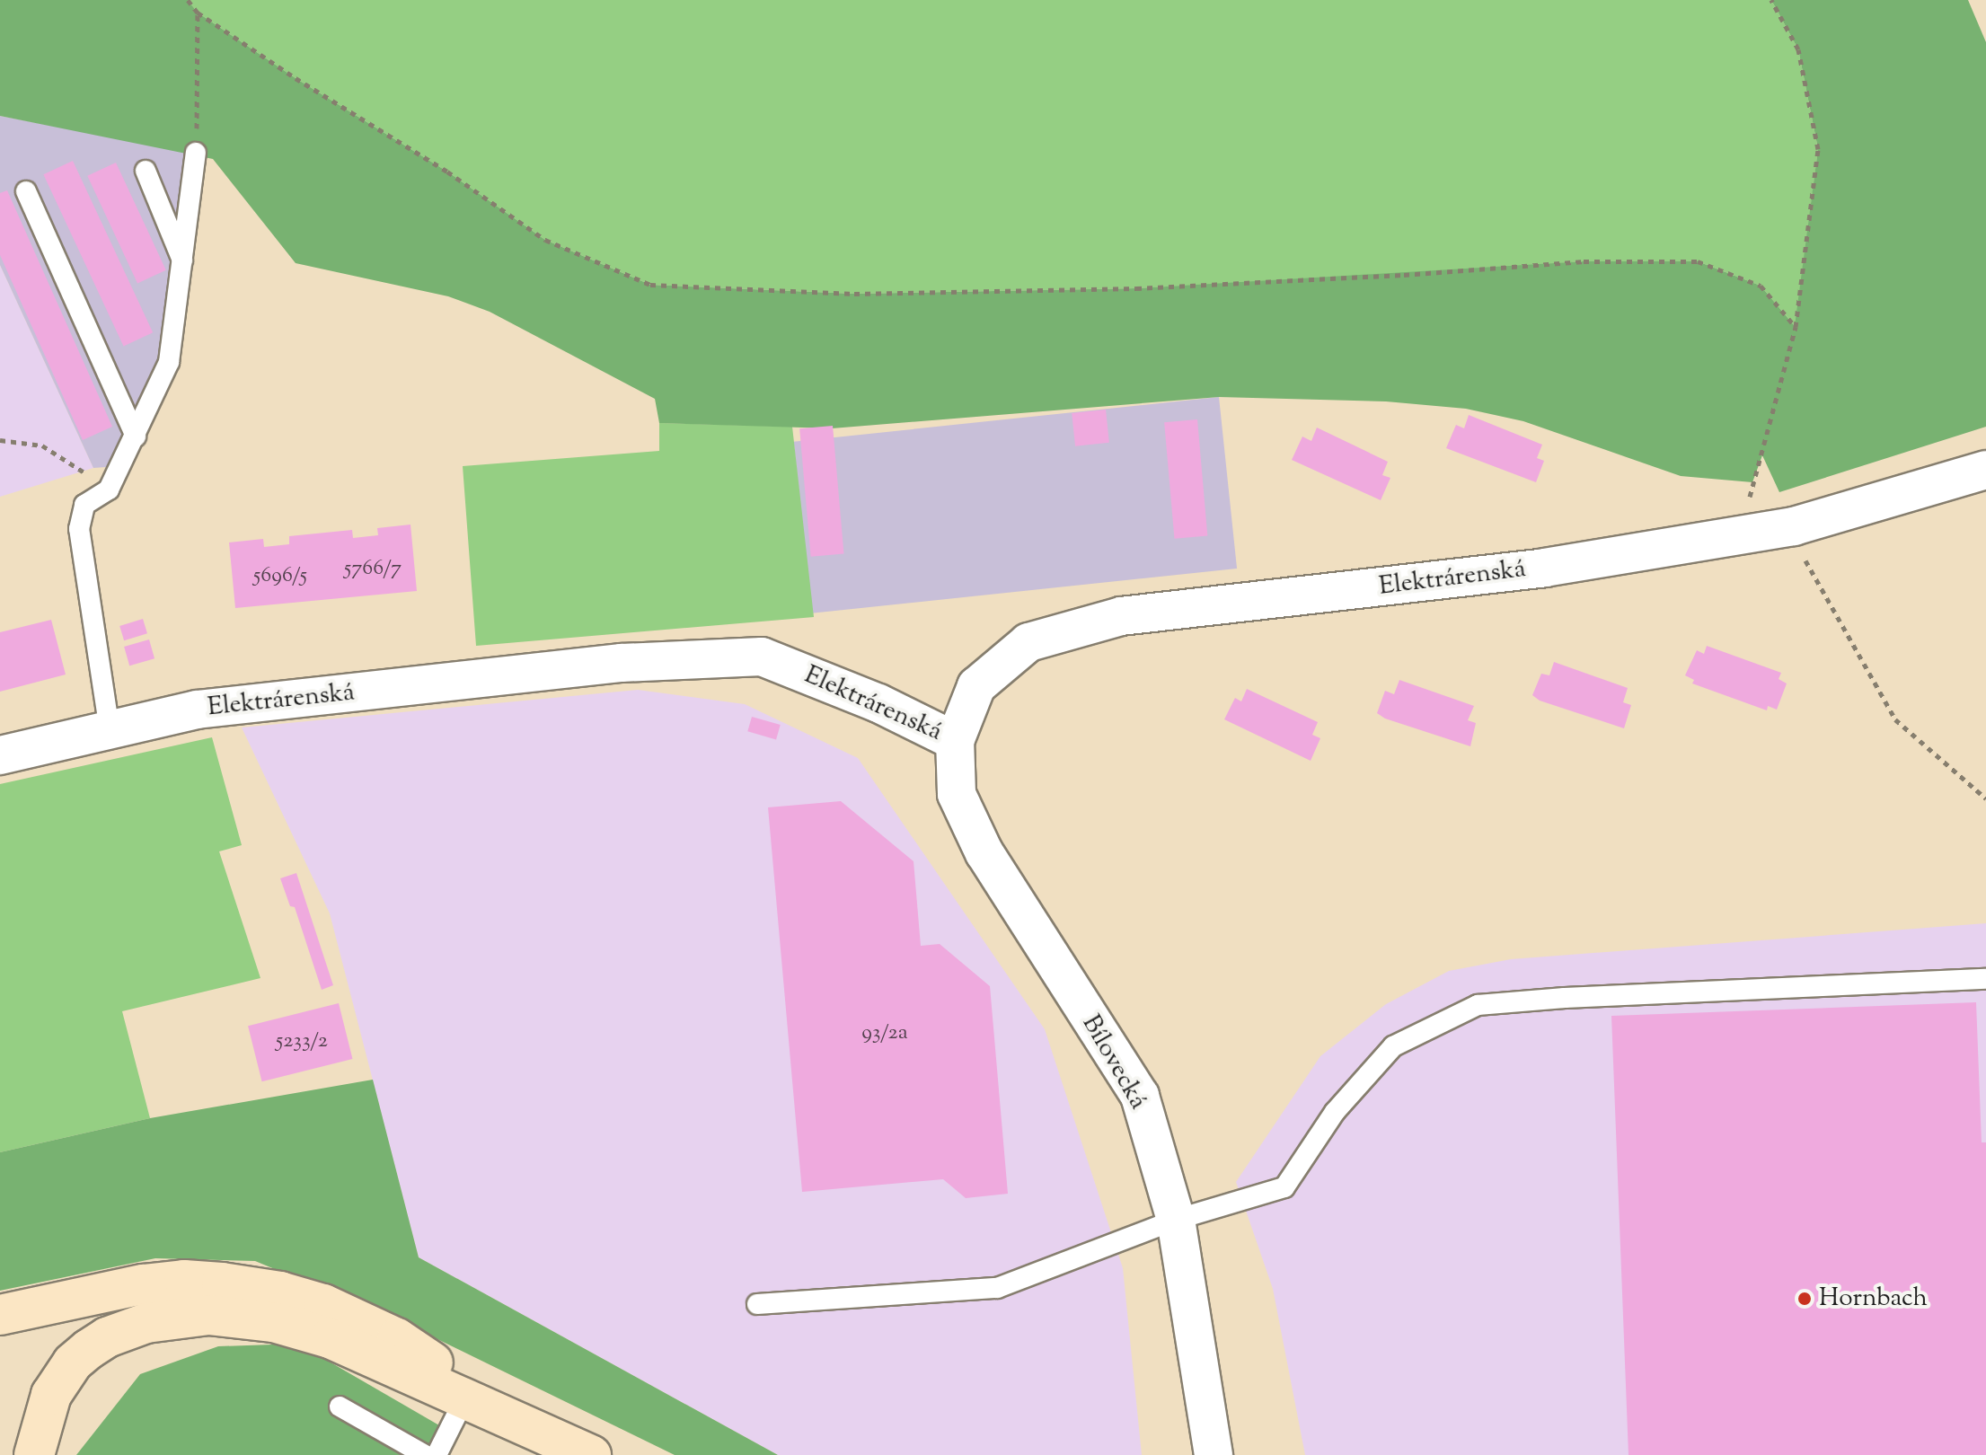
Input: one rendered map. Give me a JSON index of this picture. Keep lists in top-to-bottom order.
{
  "streets": {
    "street": ["Elektrárenská", "Bílovecká"]
  },
  "crossings": [
    ["Elektrárenská", "Bílovecká"]
  ],
  "places": ["Hornbach"],
  "house_numbers": [
    "5766/7",
    "5696/5",
    "93/2a",
    "5233/2"
  ]
}
